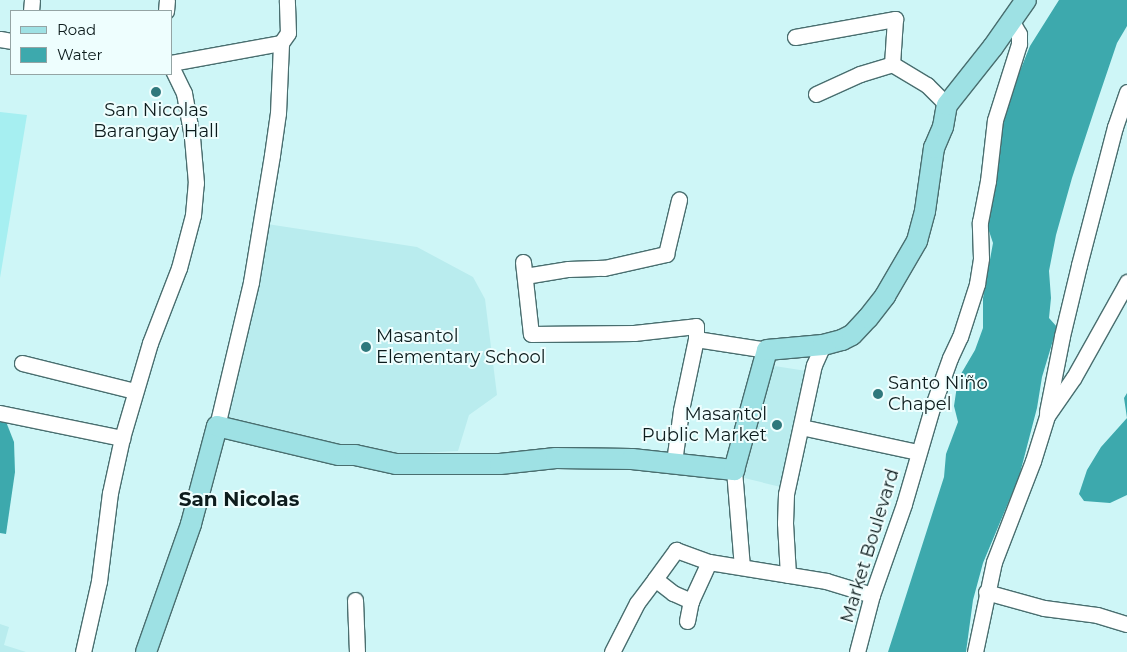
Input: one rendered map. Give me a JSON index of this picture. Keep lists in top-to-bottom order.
{
  "streets": {
    "street": ["Market Boulevard"]
  },
  "districts": ["San Nicolas"],
  "places": [
    "San Nicolas Barangay Hall",
    "Masantol Elementary School",
    "Santo Niño Chapel",
    "Masantol Public Market"
  ],
  "legend": ["Road", "Water"]
}
